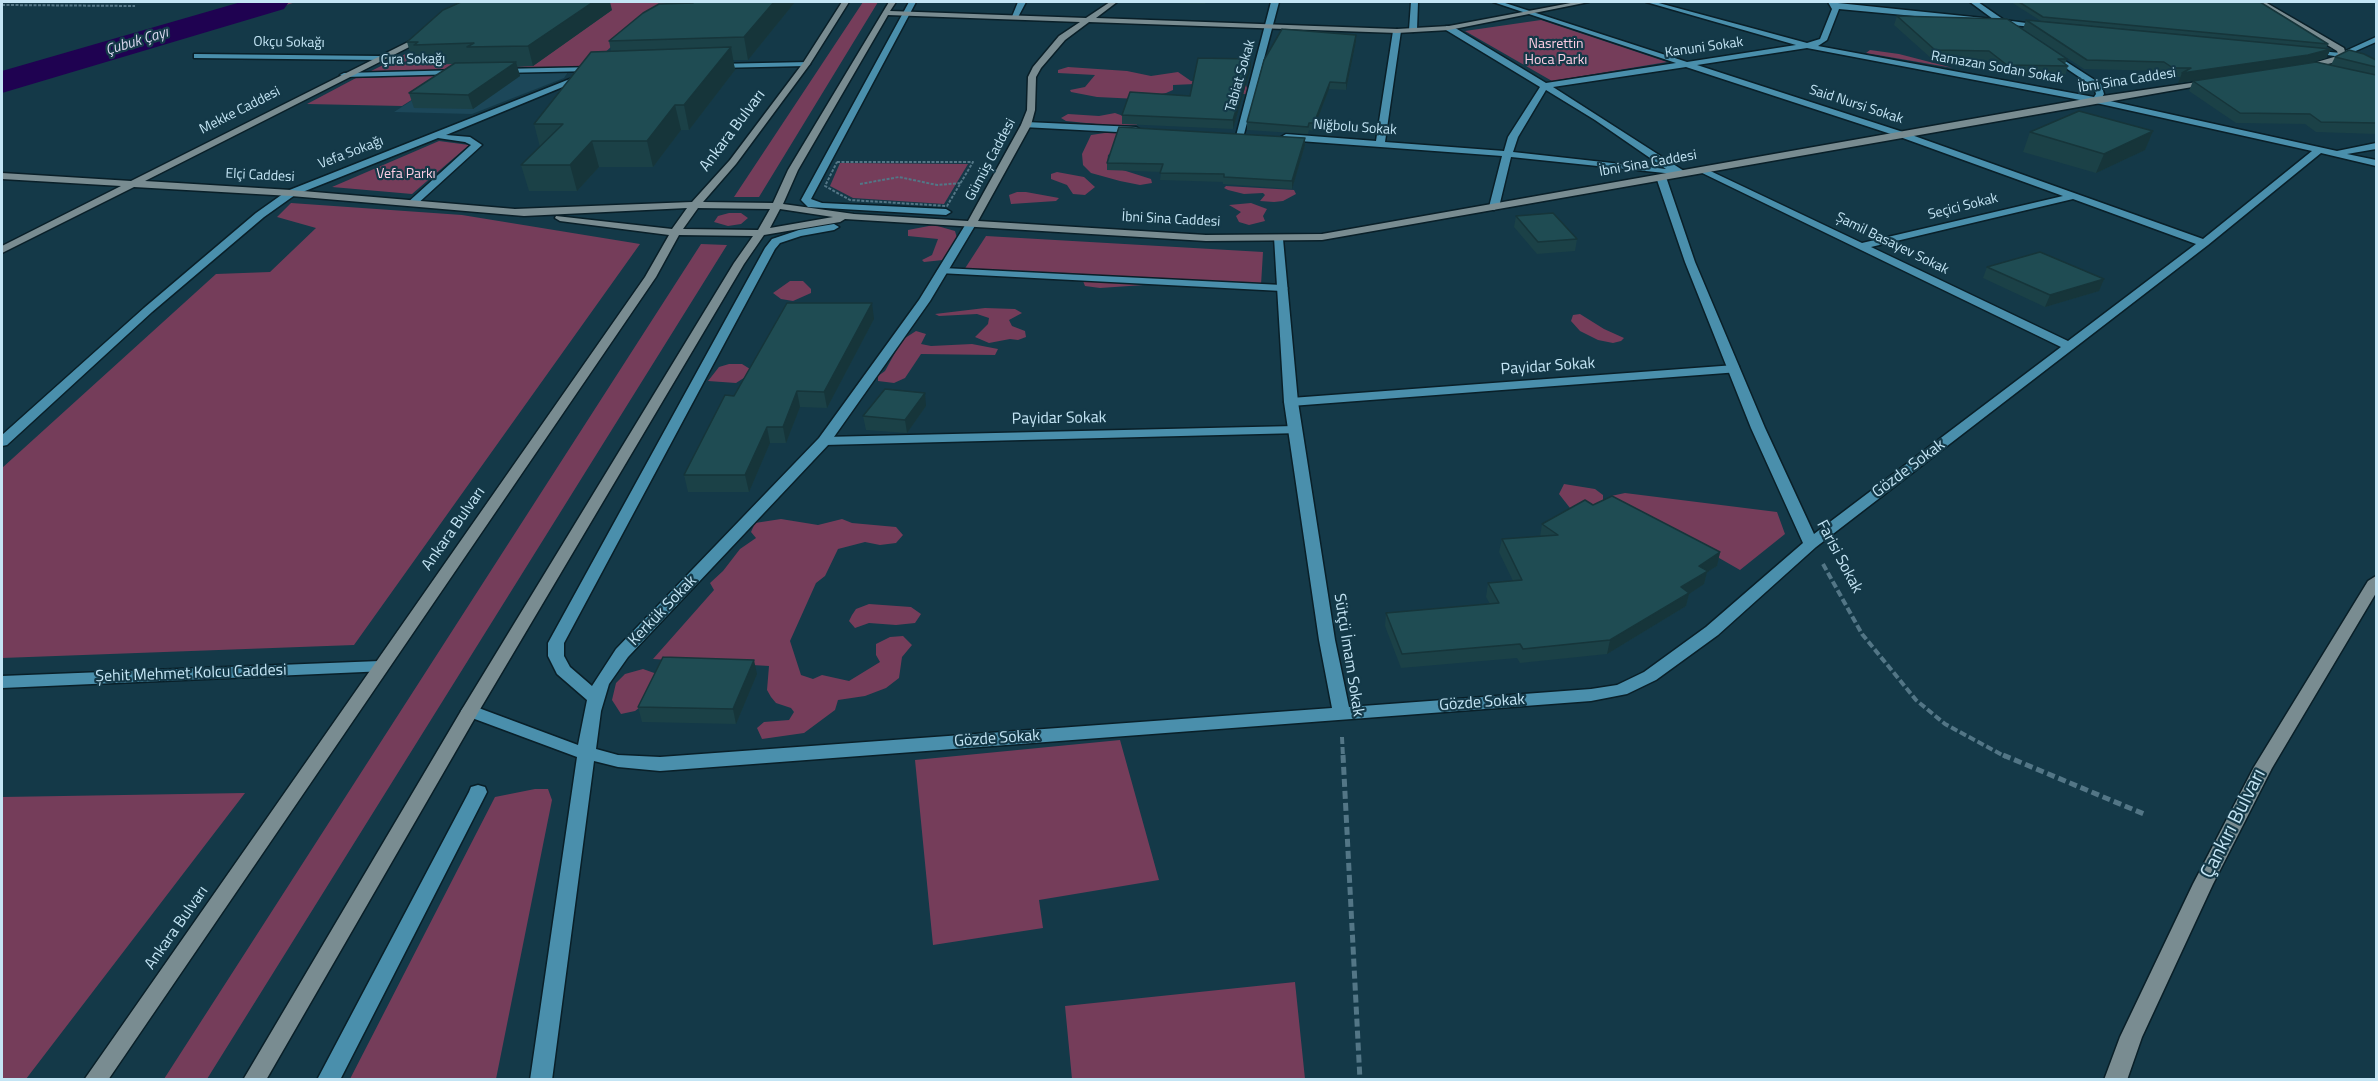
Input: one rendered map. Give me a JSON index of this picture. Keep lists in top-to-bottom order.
{
  "streets": {
    "street": [
      "Okçu Sokağı",
      "Kanuni Sokak",
      "Çıra Sokağı",
      "Ramazan Sodan Sokak",
      "Tabiat Sokak",
      "İbni Sina Caddesi",
      "Said Nursi Sokak",
      "Mekke Caddesi",
      "Niğbolu Sokak",
      "Ankara Bulvarı",
      "Vefa Sokağı",
      "Gümüş Caddesi",
      "Elçi Caddesi",
      "Seçici Sokak",
      "Şamil Basayev Sokak",
      "Payidar Sokak",
      "Gözde Sokak",
      "Farisi Sokak",
      "Kerkük Sokak",
      "Sütçü İmam Sokak",
      "Şehit Mehmet Kolcu Caddesi",
      "Çankırı Bulvarı"
    ]
  },
  "crossings": [
    ["Okçu Sokağı", "Mekke Caddesi"],
    ["Kanuni Sokak", "Ramazan Sodan Sokak"],
    ["Kanuni Sokak", "Said Nursi Sokak"],
    ["Çıra Sokağı", "Mekke Caddesi"],
    ["Ramazan Sodan Sokak", "İbni Sina Caddesi"],
    ["Ramazan Sodan Sokak", "Gözde Sokak"],
    ["İbni Sina Caddesi", "Said Nursi Sokak"],
    ["İbni Sina Caddesi", "Niğbolu Sokak"],
    ["İbni Sina Caddesi", "Ankara Bulvarı"],
    ["İbni Sina Caddesi", "Gümüş Caddesi"],
    ["İbni Sina Caddesi", "Elçi Caddesi"],
    ["İbni Sina Caddesi", "Şamil Basayev Sokak"],
    ["İbni Sina Caddesi", "Farisi Sokak"],
    ["İbni Sina Caddesi", "Kerkük Sokak"],
    ["İbni Sina Caddesi", "Sütçü İmam Sokak"],
    ["Said Nursi Sokak", "Seçici Sokak"],
    ["Said Nursi Sokak", "Gözde Sokak"],
    ["Mekke Caddesi", "Elçi Caddesi"],
    ["Ankara Bulvarı", "Elçi Caddesi"],
    ["Ankara Bulvarı", "Şehit Mehmet Kolcu Caddesi"],
    ["Vefa Sokağı", "Elçi Caddesi"],
    ["Gümüş Caddesi", "Kerkük Sokak"],
    ["Seçici Sokak", "Şamil Basayev Sokak"],
    ["Şamil Basayev Sokak", "Gözde Sokak"],
    ["Payidar Sokak", "Farisi Sokak"],
    ["Payidar Sokak", "Kerkük Sokak"],
    ["Payidar Sokak", "Sütçü İmam Sokak"],
    ["Gözde Sokak", "Farisi Sokak"],
    ["Gözde Sokak", "Kerkük Sokak"],
    ["Gözde Sokak", "Sütçü İmam Sokak"]
  ],
  "water": ["Çubuk Çayı"],
  "parks": ["Nasrettin Hoca Parkı", "Vefa Parkı"]
}
